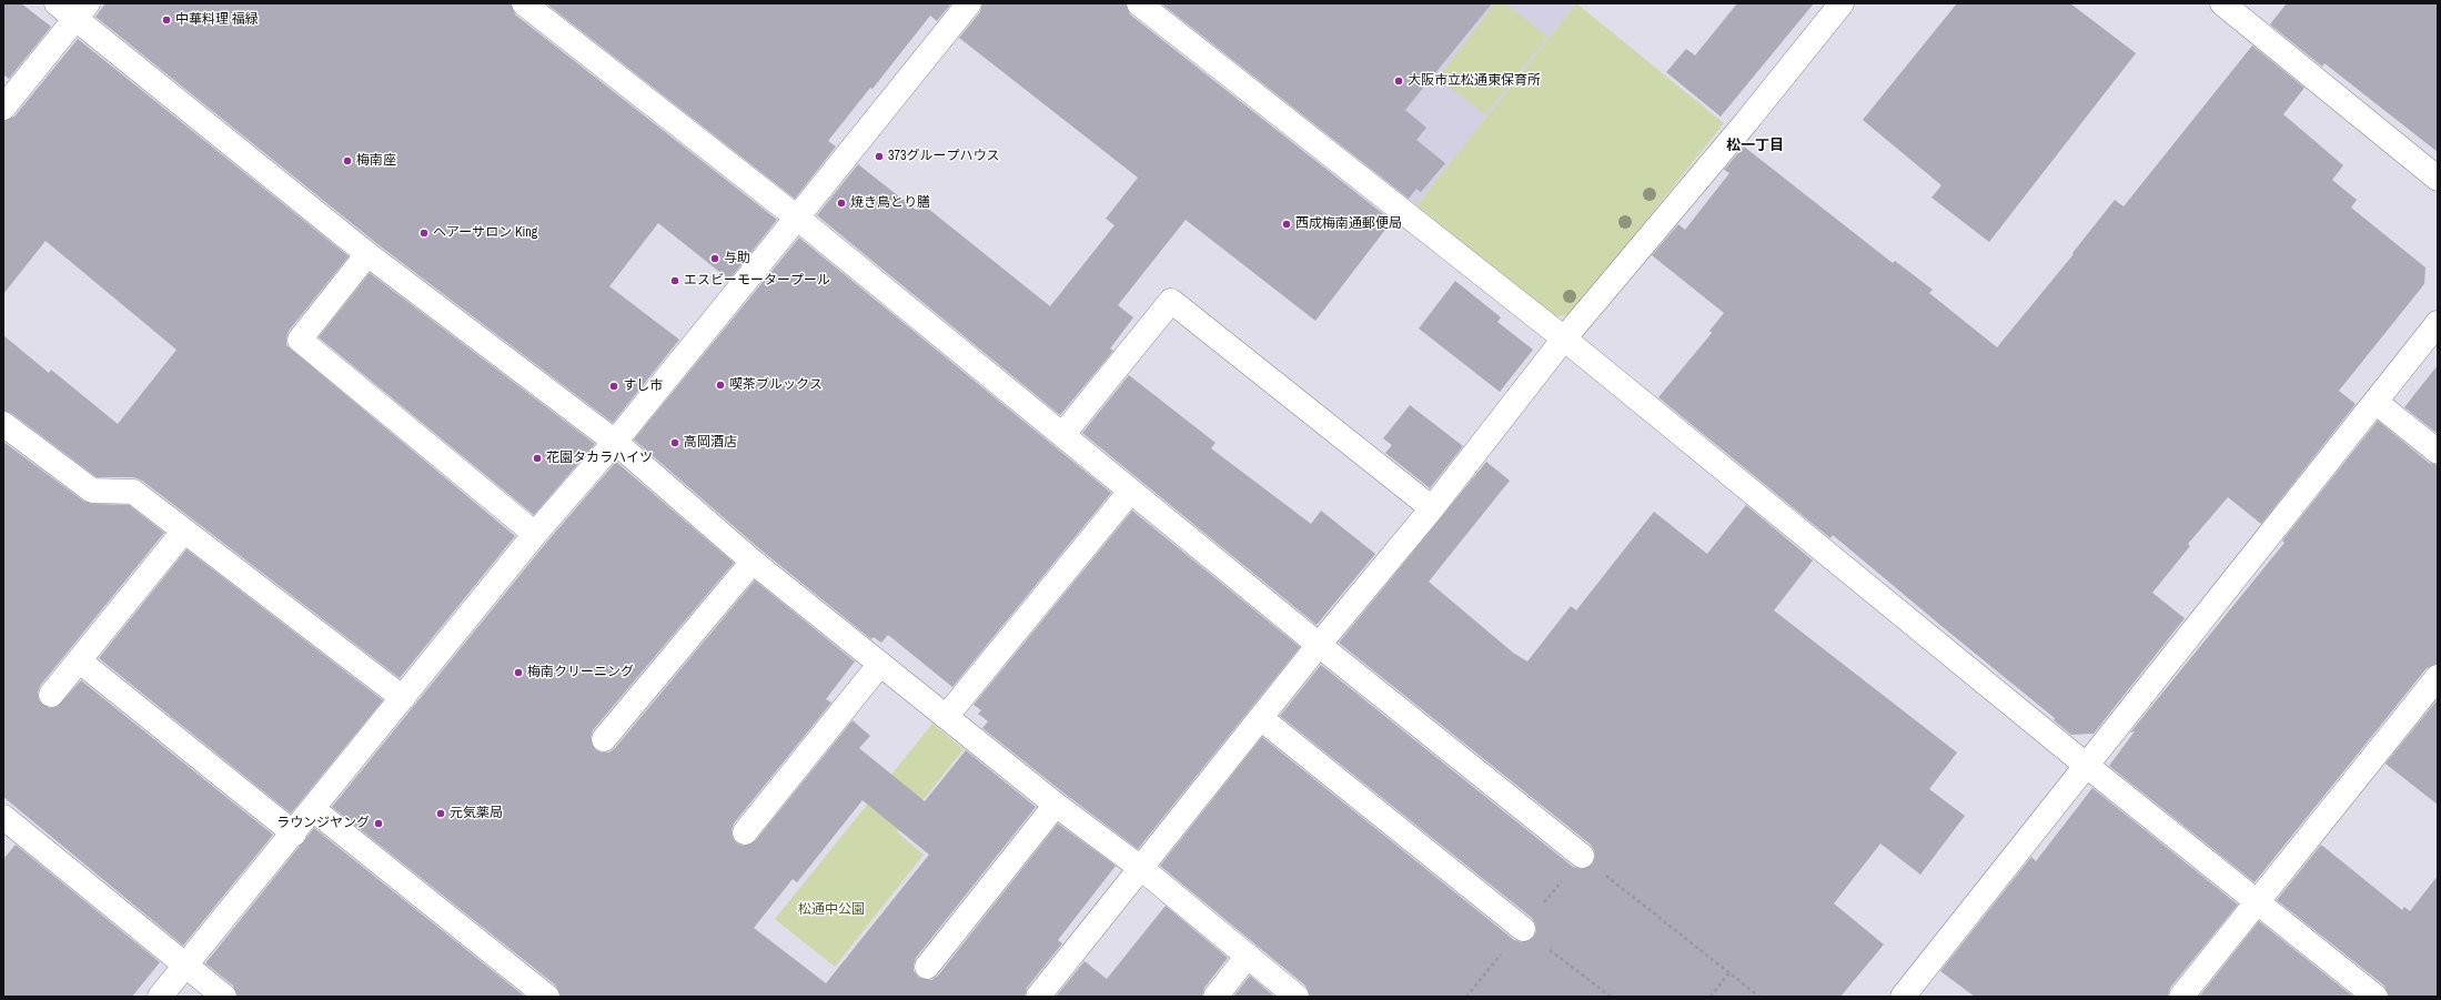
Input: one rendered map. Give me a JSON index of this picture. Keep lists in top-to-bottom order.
{
  "districts": ["松一丁目"],
  "parks": ["松通中公園"],
  "places": [
    "中華料理 福緑",
    "大阪市立松通東保育所",
    "373グループハウス",
    "梅南座",
    "焼き鳥とり膳",
    "西成梅南通郵便局",
    "ヘアーサロン King",
    "与助",
    "エスビーモータープール",
    "喫茶ブルックス",
    "すし市",
    "高岡酒店",
    "花園タカラハイツ",
    "梅南クリーニング",
    "元気薬局",
    "ラウンジヤング"
  ]
}
